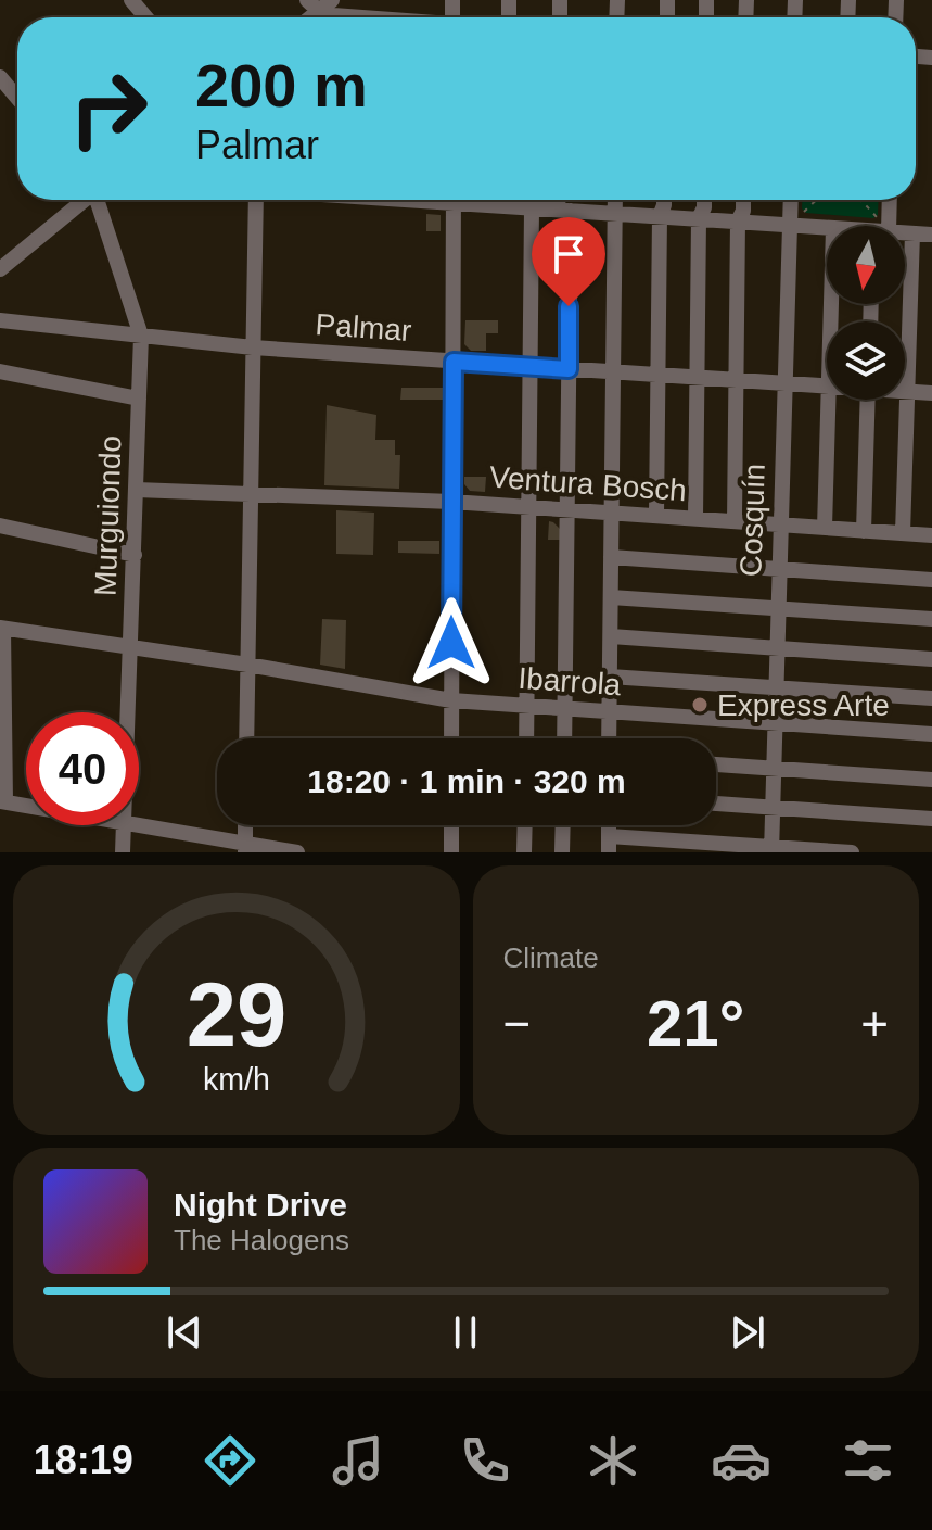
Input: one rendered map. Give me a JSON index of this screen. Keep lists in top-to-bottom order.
{
  "streets": {
    "street": [
      "Palmar",
      "Ventura Bosch",
      "Murguiondo",
      "Cosquín",
      "Ibarrola"
    ]
  },
  "crossings": [
    ["Palmar", "Murguiondo"],
    ["Palmar", "Cosquín"],
    ["Ventura Bosch", "Murguiondo"],
    ["Ventura Bosch", "Cosquín"],
    ["Murguiondo", "Ibarrola"],
    ["Cosquín", "Ibarrola"]
  ],
  "places": ["Express Arte"],
  "north": "bottom",
  "page": {
    "turn": ["200 m", "Palmar"],
    "limit": "40",
    "trip": "18:20 · 1 min · 320 m",
    "tile": "Climate",
    "heat": ["−", "21°", "+"],
    "song": ["Night Drive", "The Halogens"],
    "tabs": "18:19",
    "gauge": ["29", "km/h"]
  }
}
